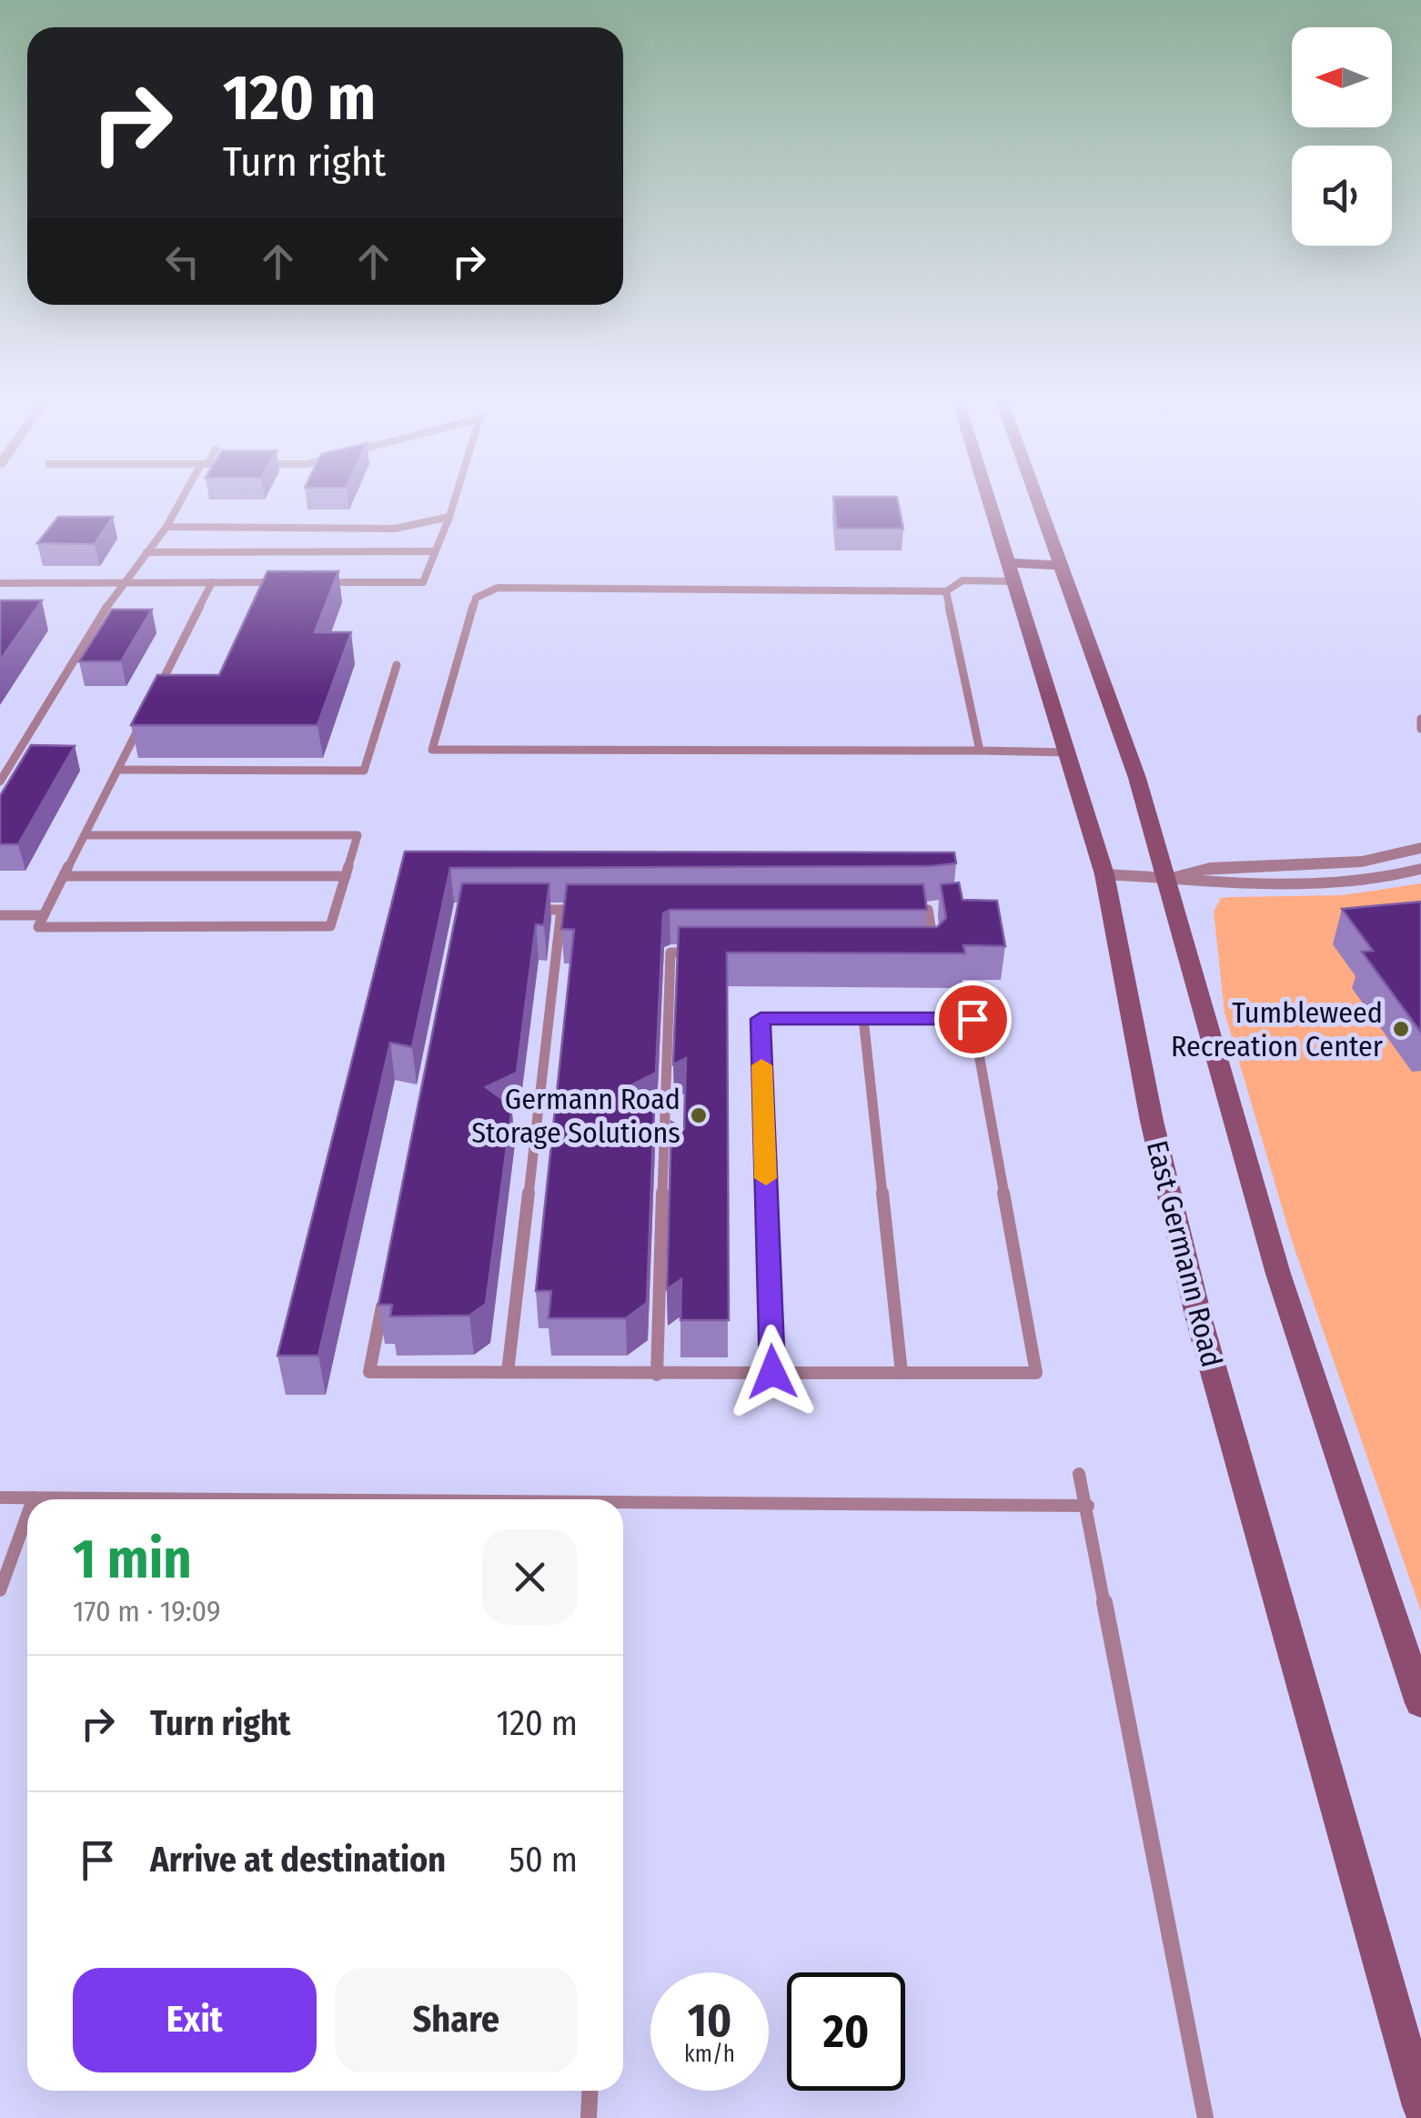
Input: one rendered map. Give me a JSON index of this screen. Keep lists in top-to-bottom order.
{
  "streets": {
    "main road": ["East Germann Road"]
  },
  "places": ["Tumbleweed Recreation Center", "Germann Road Storage Solutions"],
  "north": "left",
  "page": {
    "turn": ["120 m", "Turn right"],
    "heading": ["1 min", "170 m · 19:09"],
    "list": [
      {
        "name": "Turn right",
        "value": "120 m"
      },
      {
        "name": "Arrive at destination",
        "value": "50 m"
      }
    ],
    "buttons": ["Exit", "Share"],
    "speed": "10 km/h",
    "limit": "20"
  }
}
